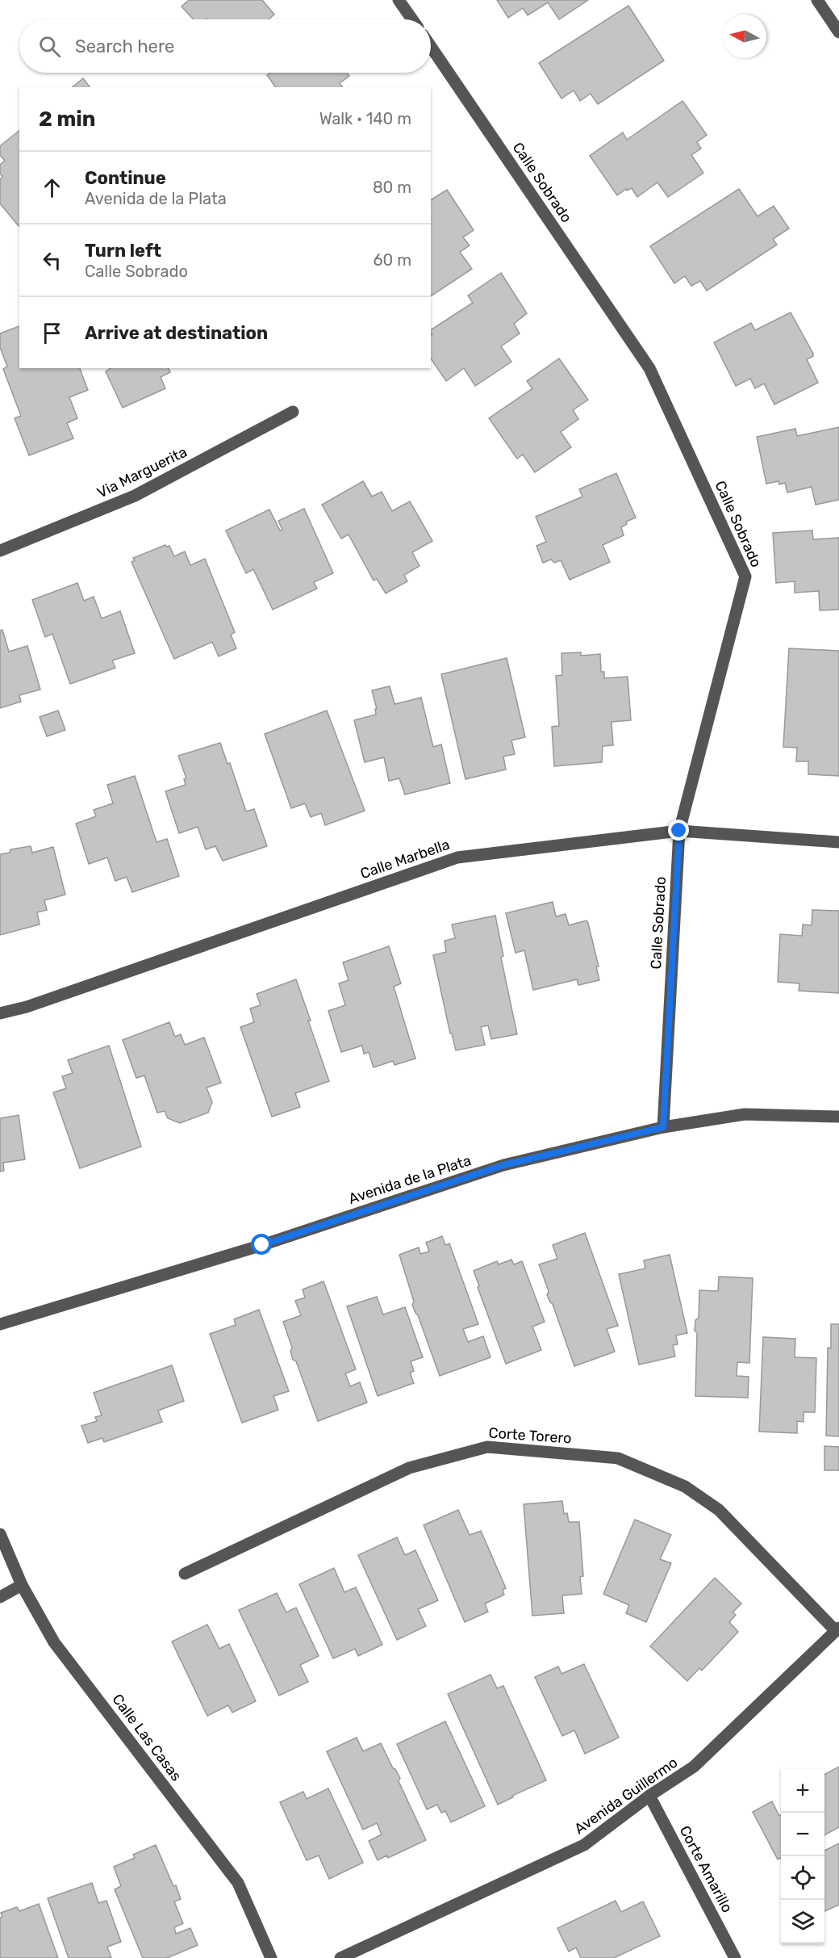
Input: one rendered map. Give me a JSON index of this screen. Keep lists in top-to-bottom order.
{
  "streets": {
    "street": [
      "Calle Sobrado",
      "Via Marguerita",
      "Calle Marbella",
      "Avenida de la Plata",
      "Corte Torero",
      "Calle Las Casas",
      "Avenida Guillermo",
      "Corte Amarillo"
    ]
  },
  "crossings": [
    ["Calle Sobrado", "Calle Marbella"],
    ["Calle Sobrado", "Avenida de la Plata"],
    ["Corte Torero", "Avenida Guillermo"],
    ["Avenida Guillermo", "Corte Amarillo"]
  ],
  "north": "left",
  "page": {
    "search": "Search here",
    "heading": ["2 min", "Walk · 140 m"],
    "list": [
      ["Continue", "Avenida de la Plata", "80 m"],
      ["Turn left", "Calle Sobrado", "60 m"],
      "Arrive at destination"
    ],
    "map_buttons": ["+", "−"]
  }
}
